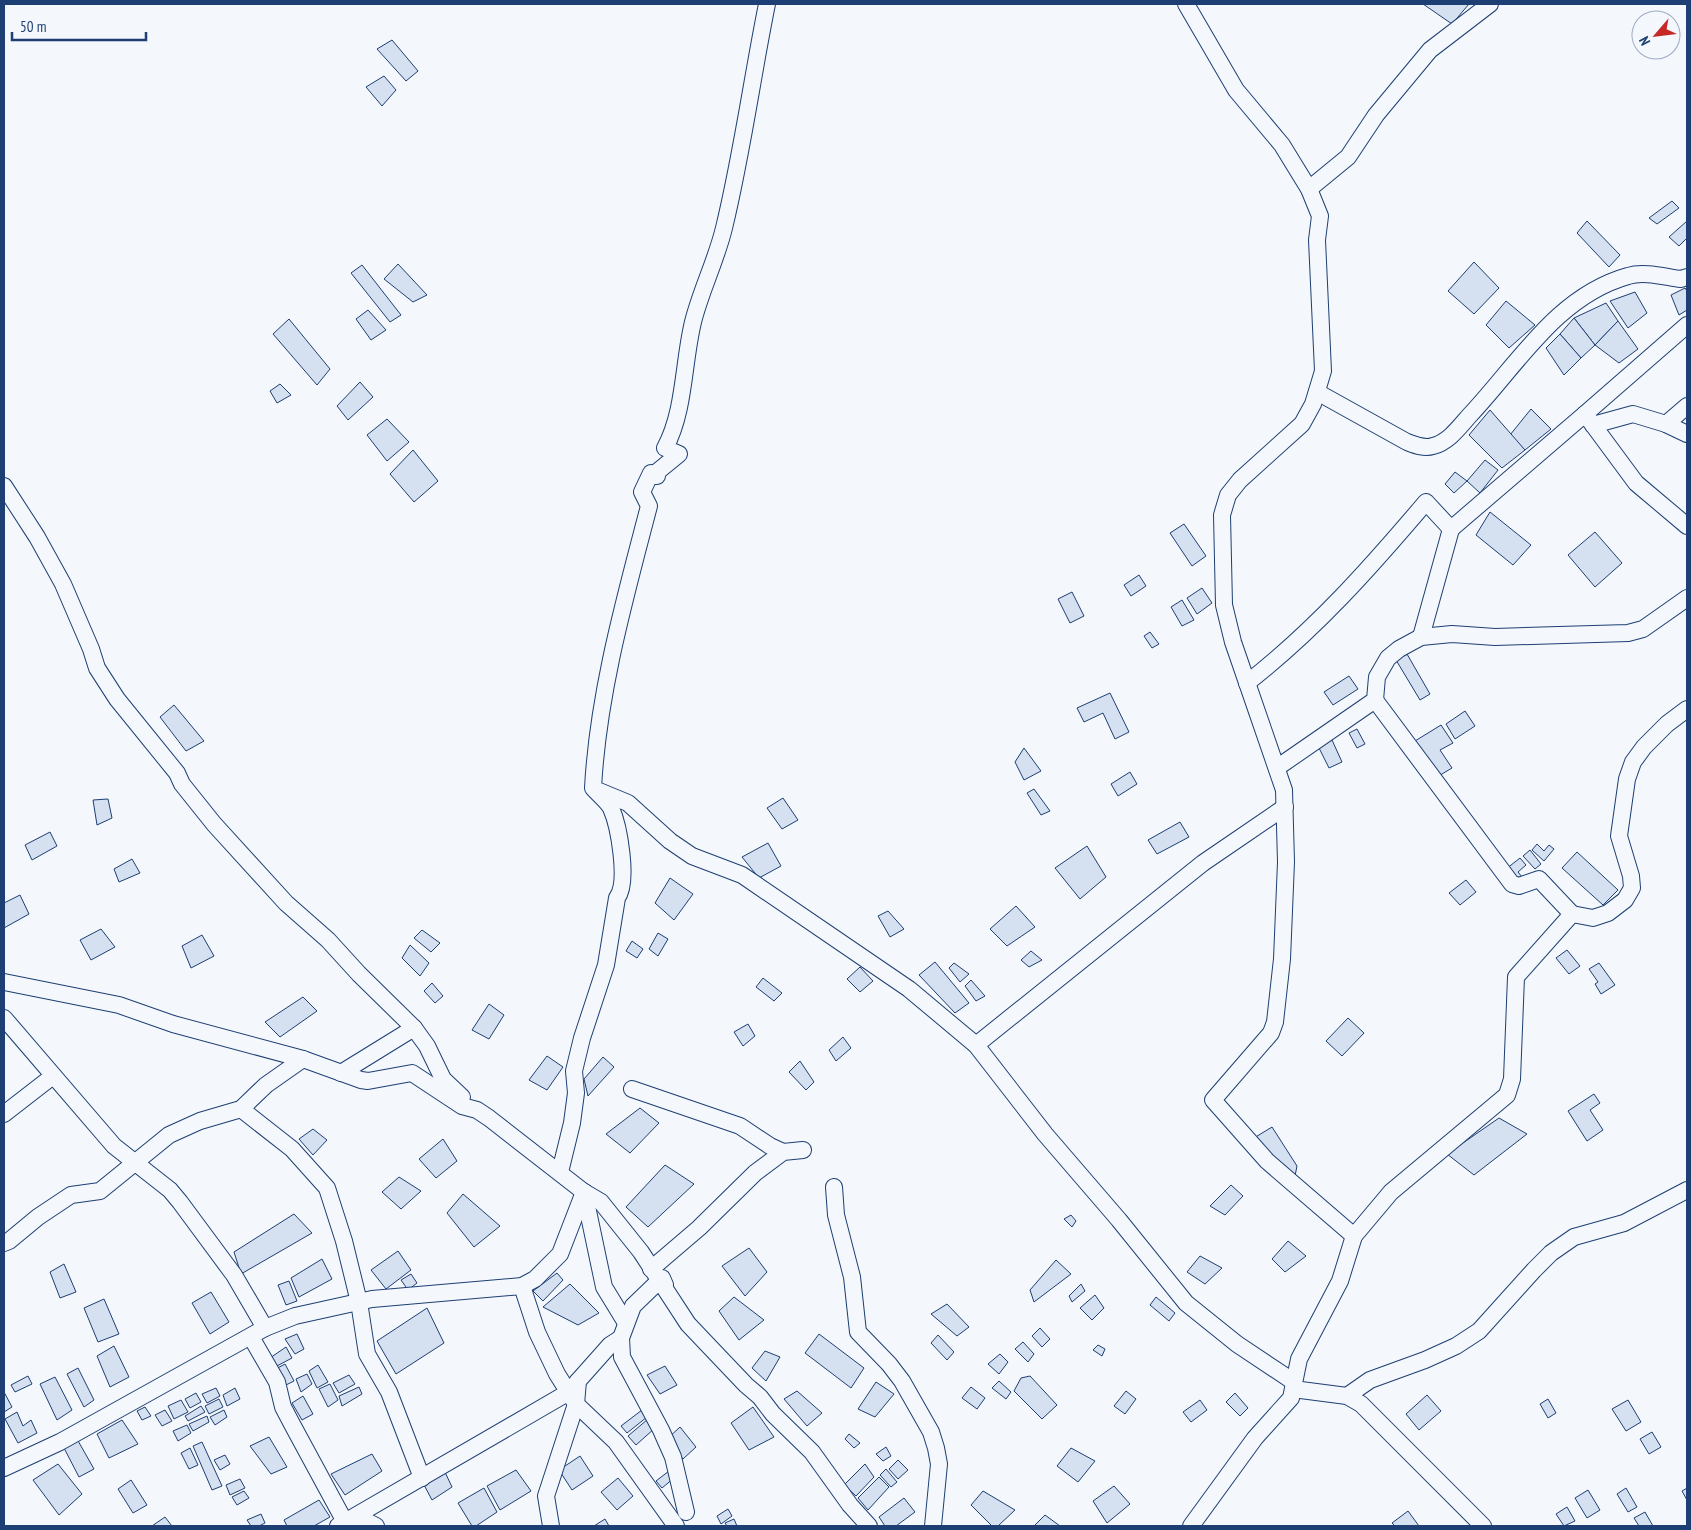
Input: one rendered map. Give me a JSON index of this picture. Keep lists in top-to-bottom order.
{
  "scale_bar": "50 m",
  "north": "bottom left"
}
